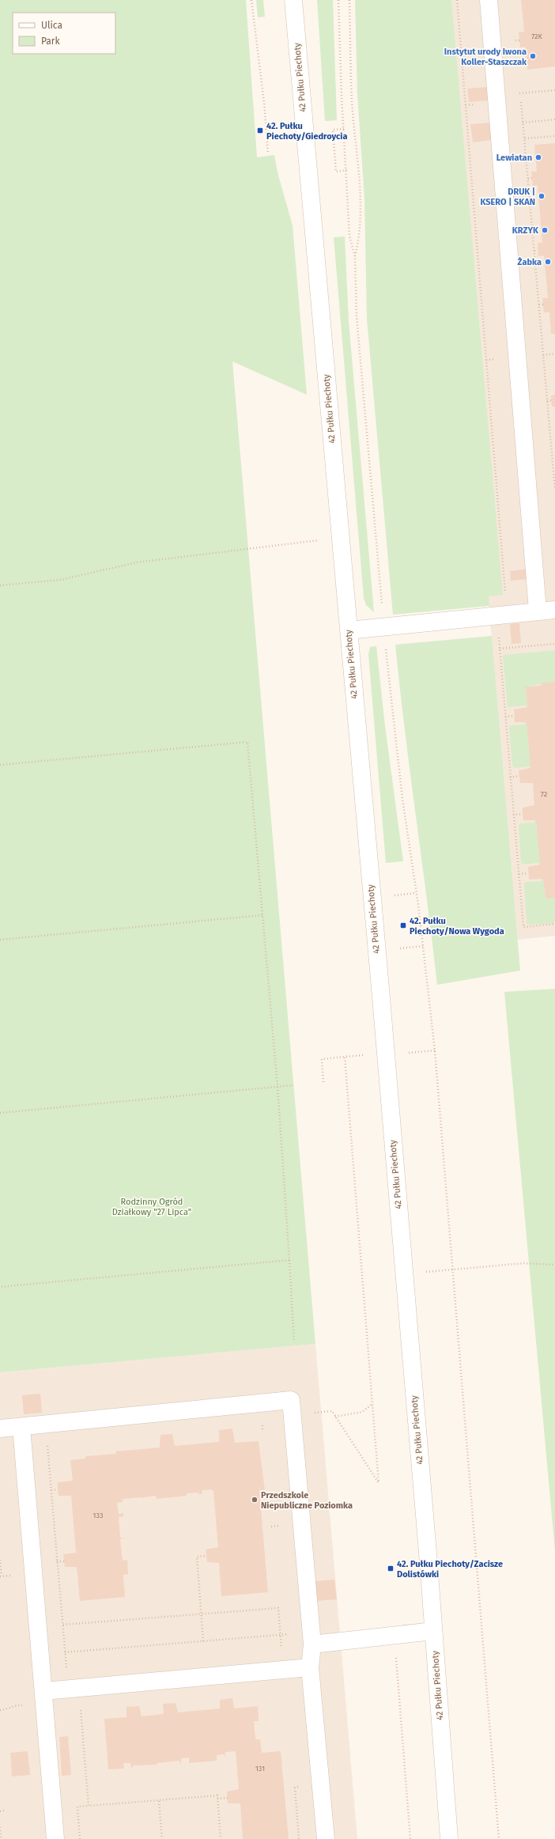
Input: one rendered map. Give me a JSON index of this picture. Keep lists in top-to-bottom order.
{
  "streets": {
    "street": ["42 Pułku Piechoty"]
  },
  "parks": ["Rodzinny Ogród Działkowy \"27 Lipca\""],
  "places": {
    "other": [
      "Instytut urody Iwona Koller-Staszczak",
      "Lewiatan",
      "DRUK | KSERO | SKAN",
      "KRZYK",
      "Żabka",
      "Przedszkole Niepubliczne Poziomka"
    ],
    "transit": ["42. Pułku Piechoty/Giedroycia", "42. Pułku Piechoty/Nowa Wygoda", "42. Pułku Piechoty/Zacisze Dolistówki"]
  },
  "house_numbers": [
    "72K",
    "72",
    "133",
    "131"
  ],
  "legend": ["Ulica", "Park"]
}
